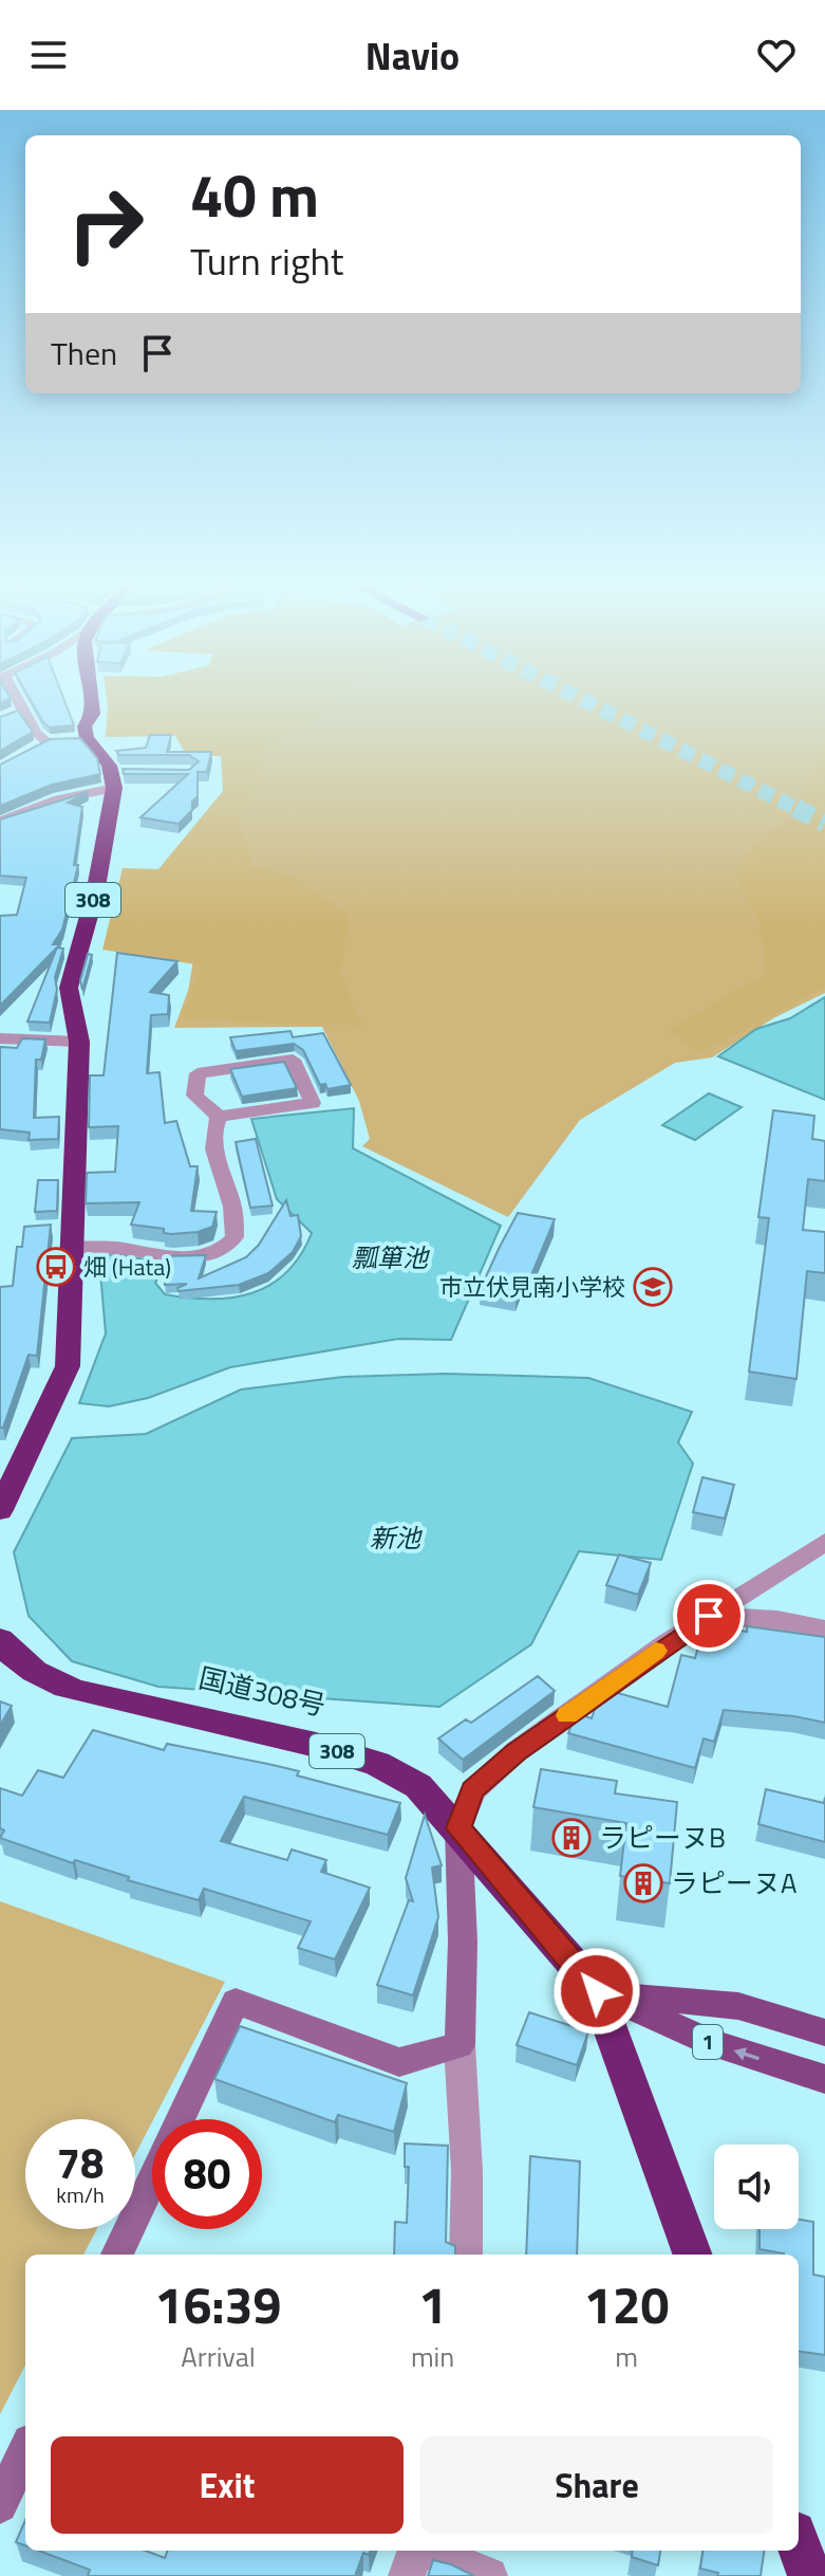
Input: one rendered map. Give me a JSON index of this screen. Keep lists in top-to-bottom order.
{
  "streets": {
    "highway": ["308", "国道308号"],
    "main road": ["1"]
  },
  "crossings": [
    ["国道308号", "1"]
  ],
  "water": ["瓢箪池", "新池"],
  "places": {
    "bus stop": ["畑 (Hata)"],
    "school or university": ["市立伏見南小学校"],
    "building": ["ラピーヌB", "ラピーヌA"]
  },
  "page": {
    "header": "Navio",
    "turn": ["40 m", "Turn right"],
    "then": "Then",
    "speed": "78 km/h",
    "limit": "80",
    "eta": [
      "16:39",
      "Arrival",
      "1",
      "min",
      "120",
      "m"
    ],
    "buttons": ["Exit", "Share"]
  }
}
